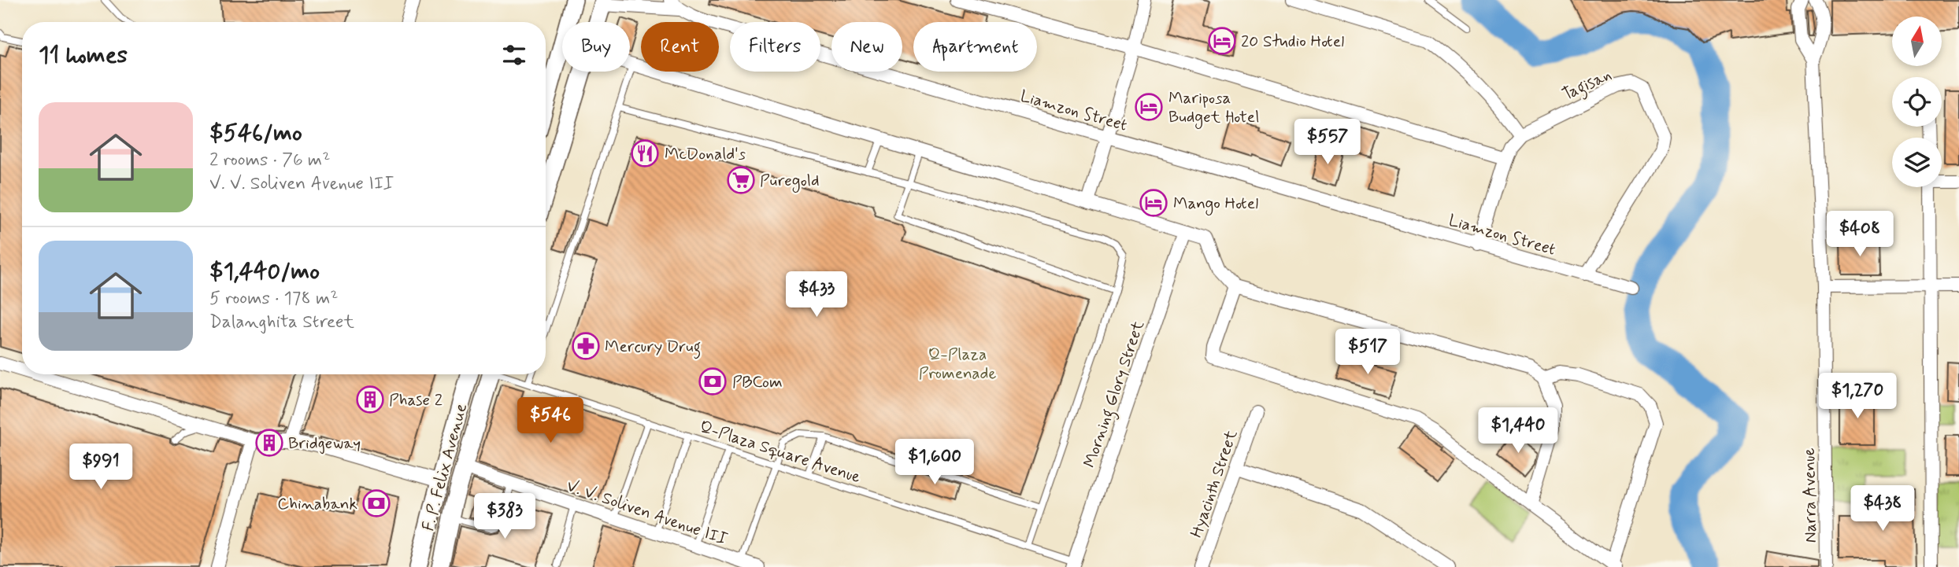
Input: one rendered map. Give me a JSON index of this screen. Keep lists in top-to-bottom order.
{
  "streets": {
    "main road": ["F. P. Felix Avenue"],
    "street": [
      "Tagisan",
      "Liamzon Street",
      "Morning Glory Street",
      "Hyacinth Street",
      "Narra Avenue",
      "V. V. Soliven Avenue III"
    ],
    "lane": ["Q-Plaza Square Avenue"]
  },
  "crossings": [
    ["Tagisan", "Liamzon Street"],
    ["Morning Glory Street", "Q-Plaza Square Avenue"],
    ["F. P. Felix Avenue", "V. V. Soliven Avenue III"]
  ],
  "parks": ["Q-Plaza Promenade"],
  "places": {
    "hotel": ["20 Studio Hotel", "Mariposa Budget Hotel", "Mango Hotel"],
    "restaurant": ["McDonald's"],
    "supermarket": ["Puregold"],
    "pharmacy": ["Mercury Drug"],
    "bank": ["PBCom", "Chinabank"],
    "building": ["Phase 2", "Bridgeway"]
  },
  "north": "top",
  "page": {
    "chip": [
      "Buy",
      "Rent",
      "Filters",
      "New",
      "Apartment"
    ],
    "heading": "11 homes",
    "list": [
      {
        "name": "$546/mo",
        "note": "2 rooms · 76 m² · V. V. Soliven Avenue III"
      },
      {
        "name": "$1,440/mo",
        "note": "5 rooms · 178 m² · Dalanghita Street"
      }
    ],
    "price": [
      "$557",
      "$408",
      "$433",
      "$517",
      "$1,270",
      "$546",
      "$1,440",
      "$1,600",
      "$991",
      "$438",
      "$383"
    ]
  }
}
